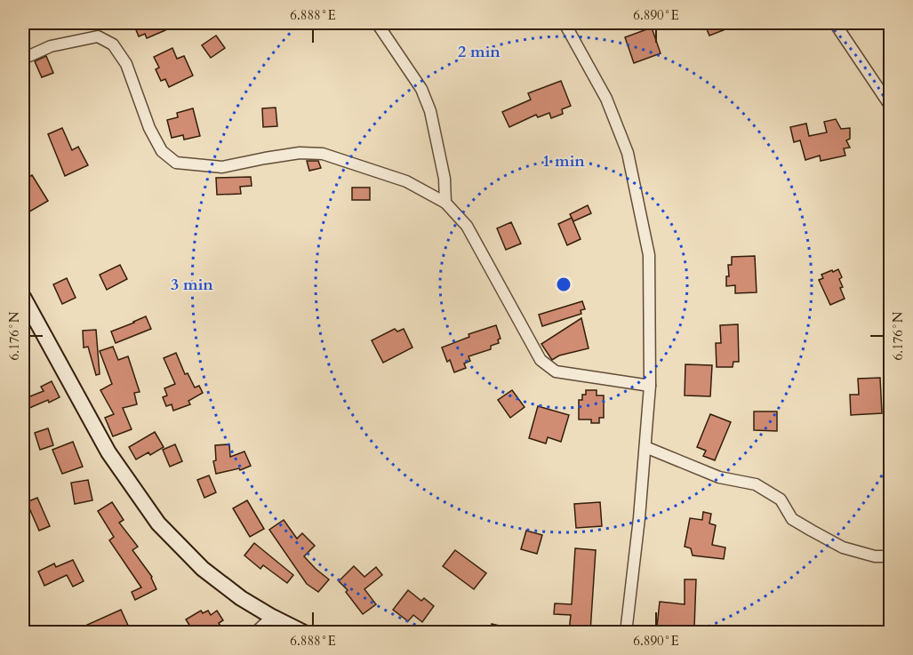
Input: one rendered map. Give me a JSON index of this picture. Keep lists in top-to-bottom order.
{
  "coordinates": ["6.888°E", "6.890°E", "6.176°N"],
  "rings": ["2 min", "1 min", "3 min"]
}
